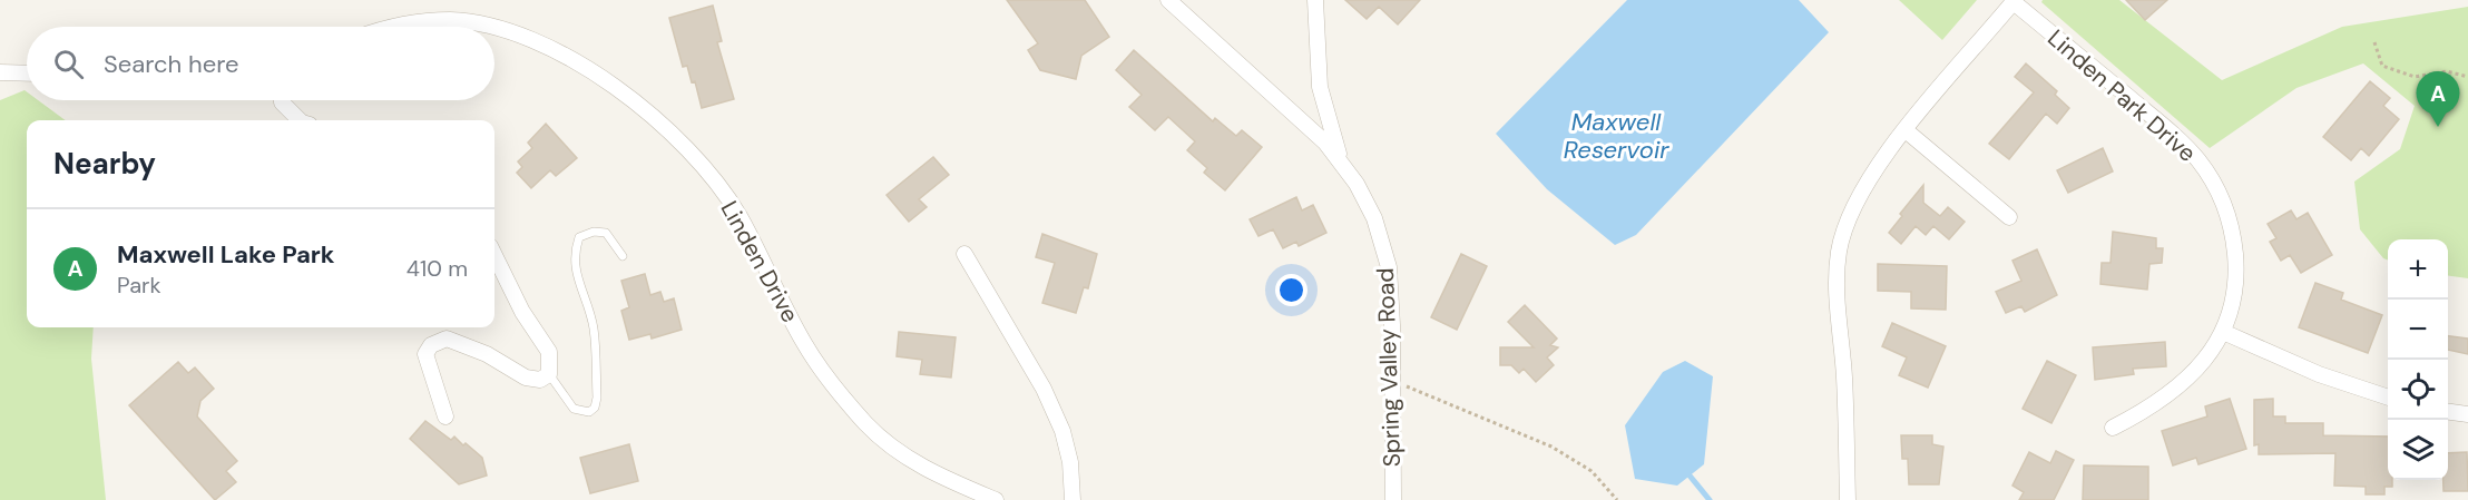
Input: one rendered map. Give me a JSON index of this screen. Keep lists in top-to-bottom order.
{
  "streets": {
    "street": ["Linden Park Drive", "Linden Drive", "Spring Valley Road"]
  },
  "water": ["Maxwell Reservoir"],
  "page": {
    "search": "Search here",
    "pins": "A",
    "heading": "Nearby",
    "list": [
      {
        "mark": "A",
        "name": "Maxwell Lake Park",
        "note": "Park",
        "value": "410 m"
      }
    ],
    "map_buttons": ["+", "−"]
  }
}
